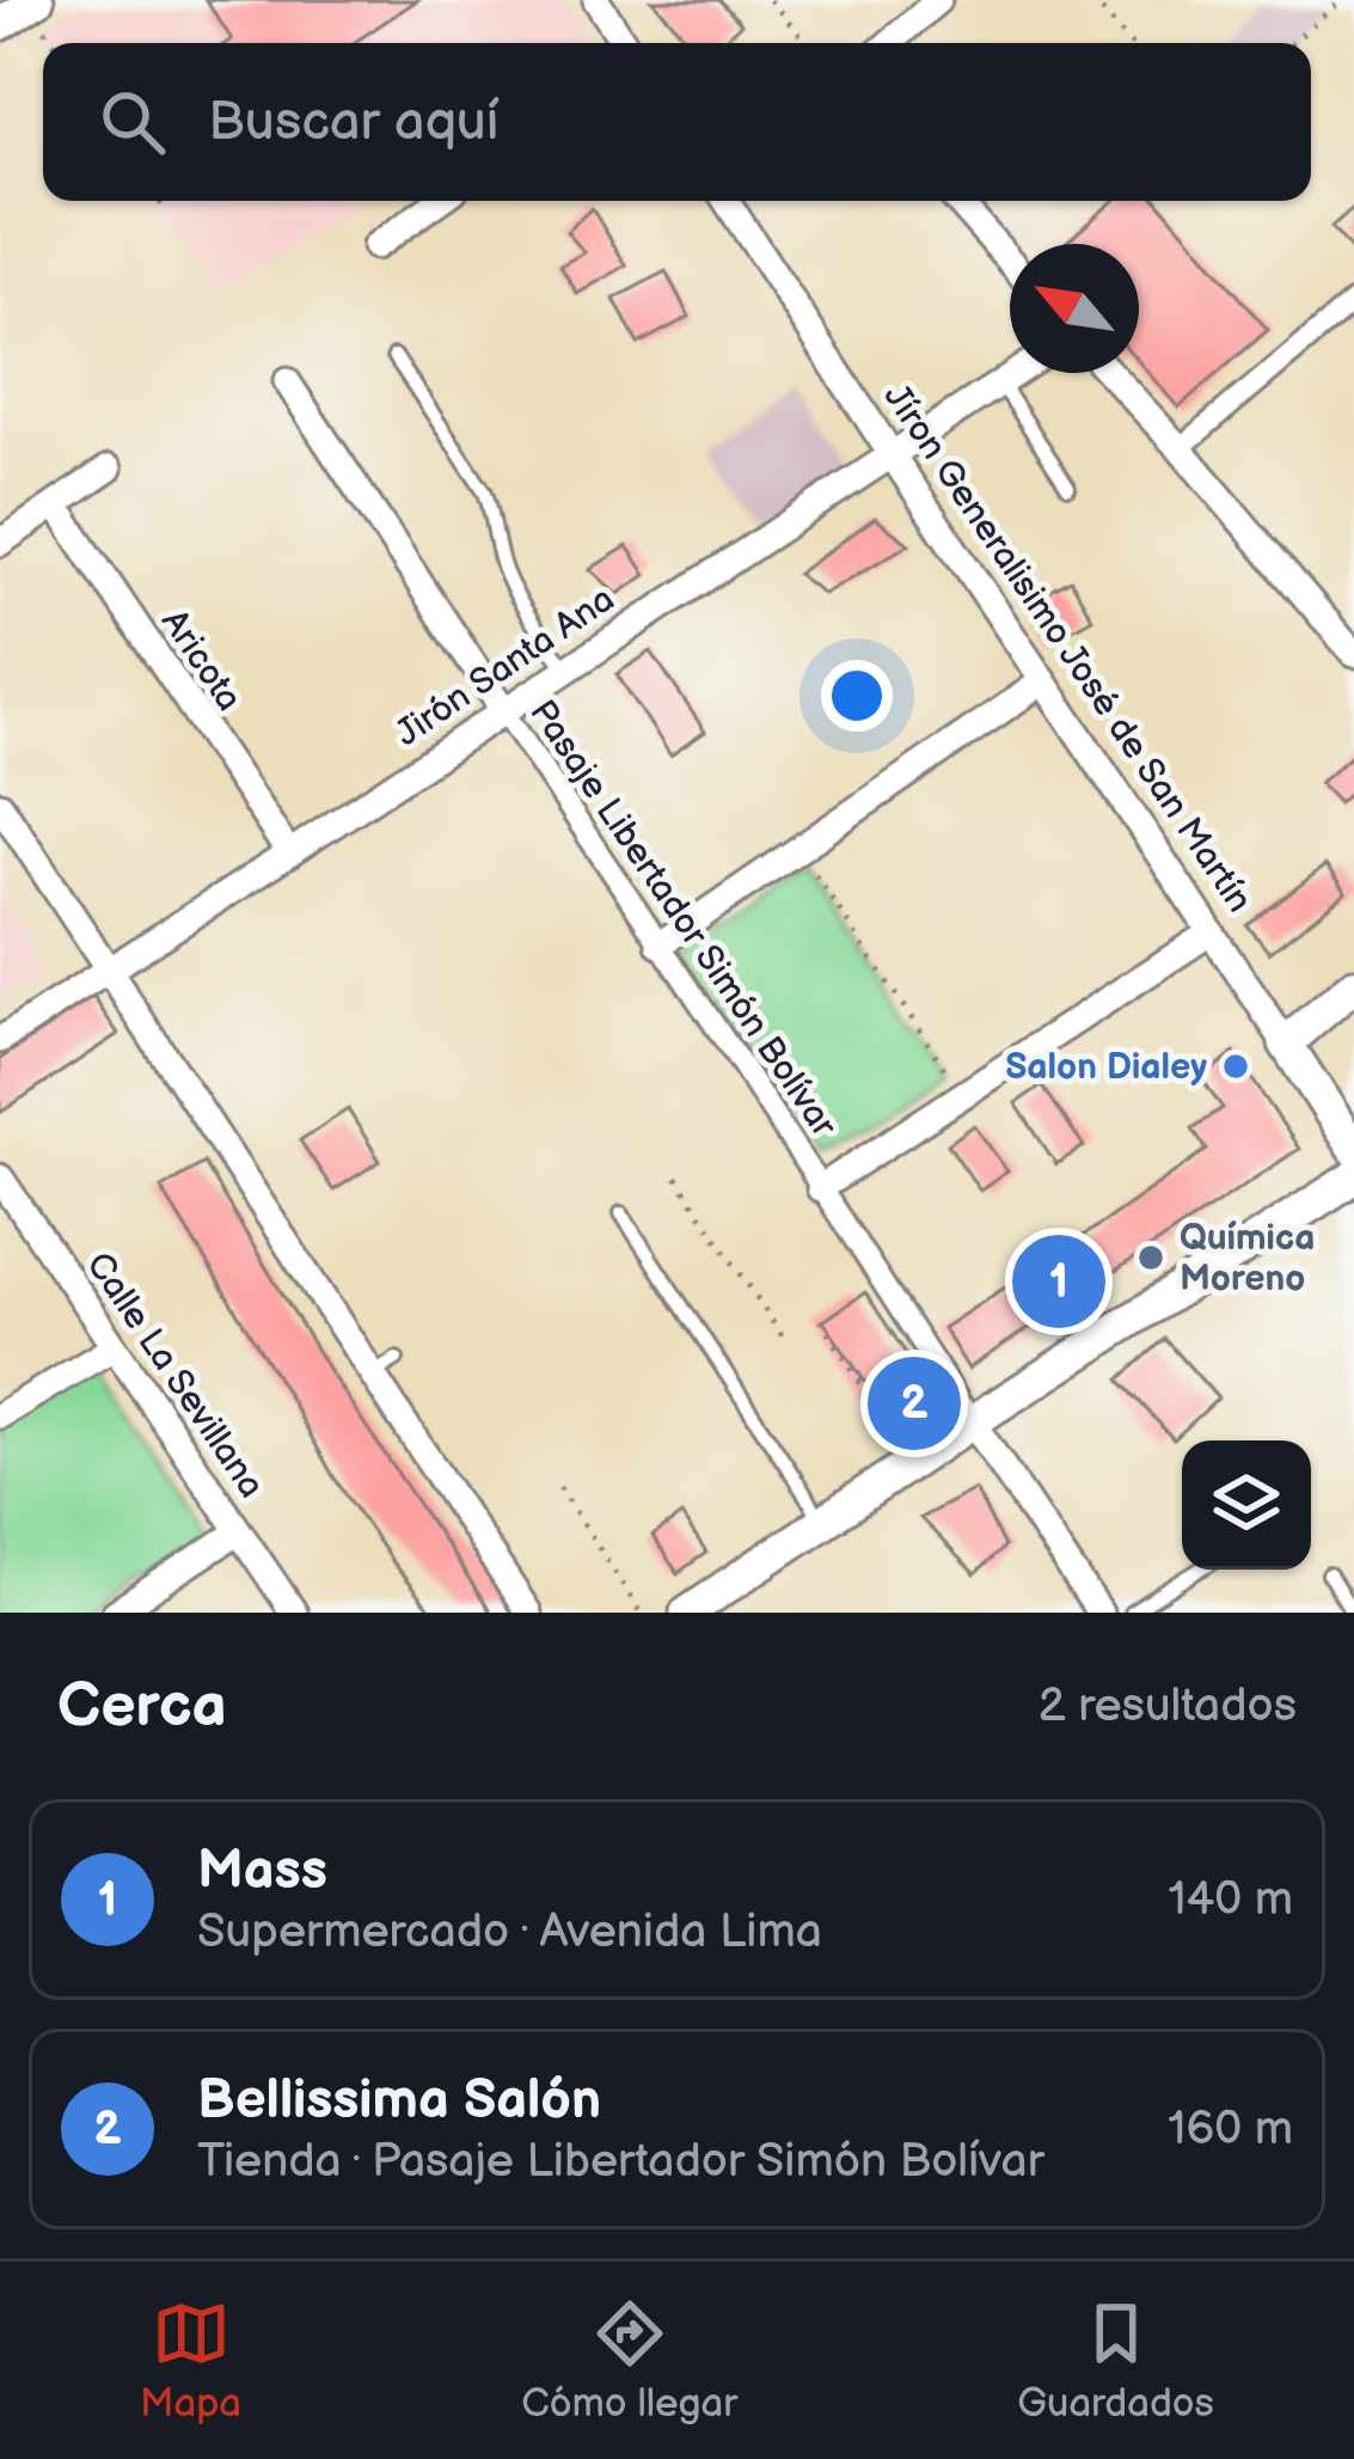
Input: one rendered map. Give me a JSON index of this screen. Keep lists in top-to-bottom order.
{
  "streets": {
    "street": [
      "Jíron Generalisimo José de San Martín",
      "Aricota",
      "Jirón Santa Ana",
      "Pasaje Libertador Simón Bolívar",
      "Calle La Sevillana"
    ]
  },
  "crossings": [
    ["Jíron Generalisimo José de San Martín", "Jirón Santa Ana"],
    ["Aricota", "Jirón Santa Ana"],
    ["Jirón Santa Ana", "Pasaje Libertador Simón Bolívar"]
  ],
  "places": ["Salon Dialey", "Química Moreno"],
  "north": "top left",
  "page": {
    "search": "Buscar aquí",
    "pins": ["1", "2"],
    "heading": ["Cerca", "2 resultados"],
    "list": [
      {
        "mark": "1",
        "name": "Mass",
        "note": "Supermercado · Avenida Lima",
        "value": "140 m"
      },
      {
        "mark": "2",
        "name": "Bellissima Salón",
        "note": "Tienda · Pasaje Libertador Simón Bolívar",
        "value": "160 m"
      }
    ],
    "nav": ["Mapa", "Cómo llegar", "Guardados"]
  }
}
